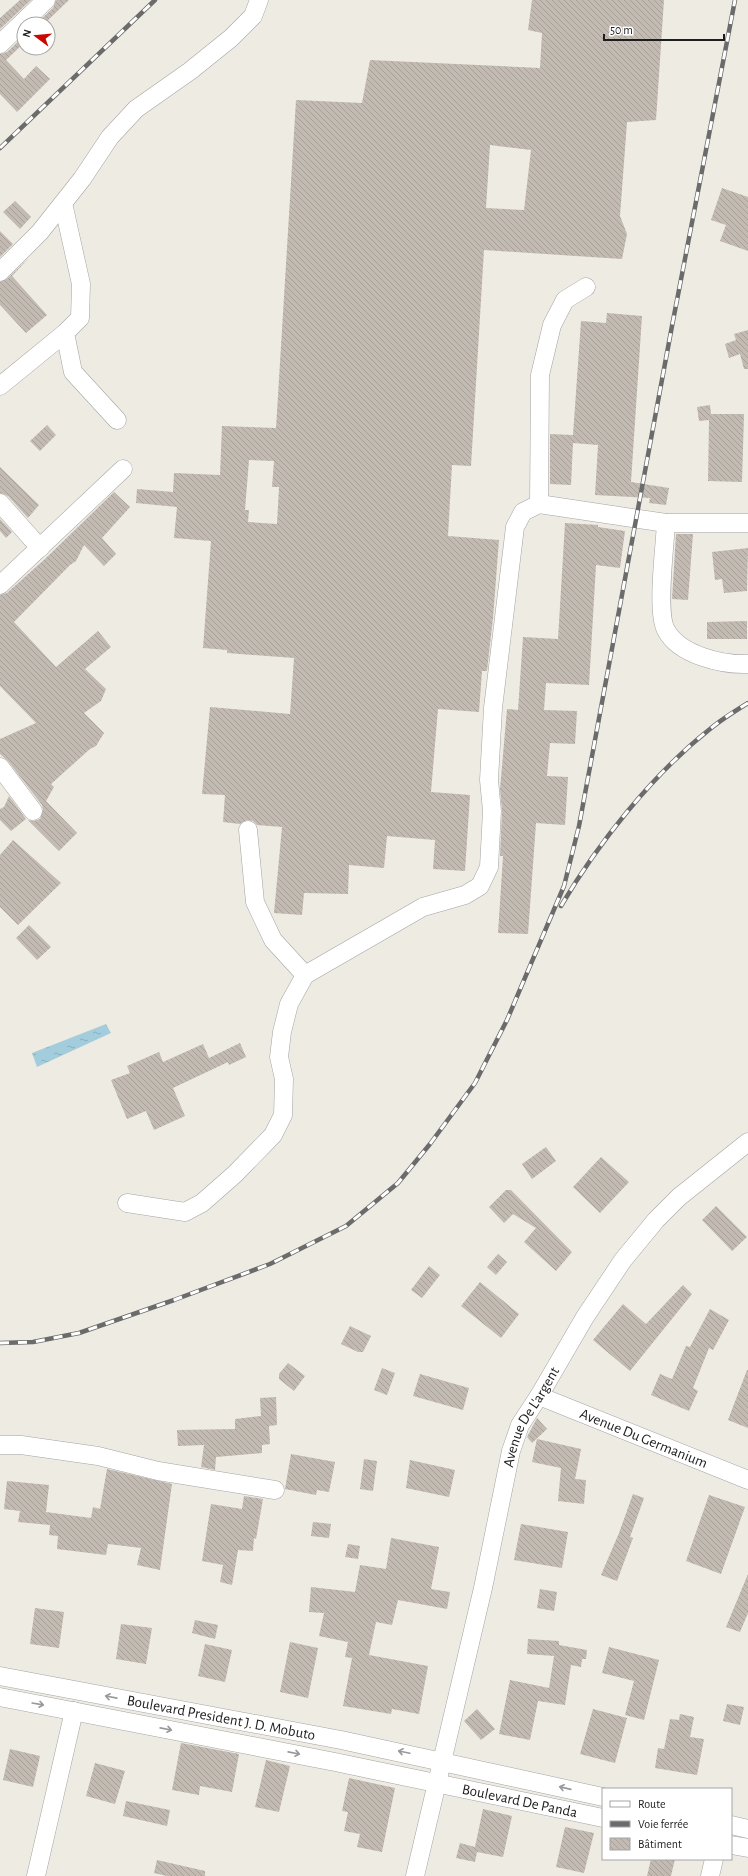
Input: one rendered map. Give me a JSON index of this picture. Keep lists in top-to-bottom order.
{
  "streets": {
    "street": [
      "Avenue De L'argent",
      "Avenue Du Germanium",
      "Boulevard President J. D. Mobuto",
      "Boulevard De Panda"
    ]
  },
  "crossings": [
    ["Avenue De L'argent", "Avenue Du Germanium"],
    ["Avenue De L'argent", "Boulevard President J. D. Mobuto"],
    ["Avenue De L'argent", "Boulevard De Panda"],
    ["Boulevard President J. D. Mobuto", "Boulevard De Panda"]
  ],
  "legend": ["Route", "Voie ferrée", "Bâtiment"],
  "scale_bar": "50 m",
  "north": "left"
}
